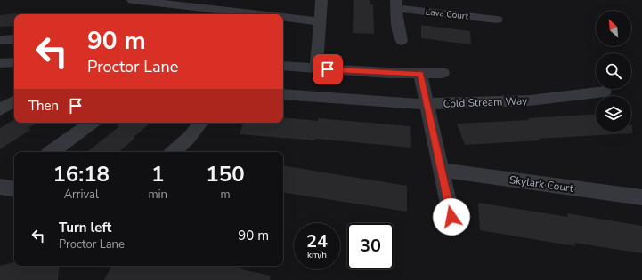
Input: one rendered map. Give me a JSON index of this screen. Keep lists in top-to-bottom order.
{
  "streets": {
    "street": ["Lava Court", "Cold Stream Way", "Skylark Court"]
  },
  "north": "top left",
  "page": {
    "turn": ["90 m", "Proctor Lane"],
    "then": "Then",
    "eta": [
      "16:18",
      "Arrival",
      "1",
      "min",
      "150",
      "m"
    ],
    "list": [
      {
        "name": "Turn left",
        "note": "Proctor Lane",
        "value": "90 m"
      }
    ],
    "speed": "24 km/h",
    "limit": "30"
  }
}
